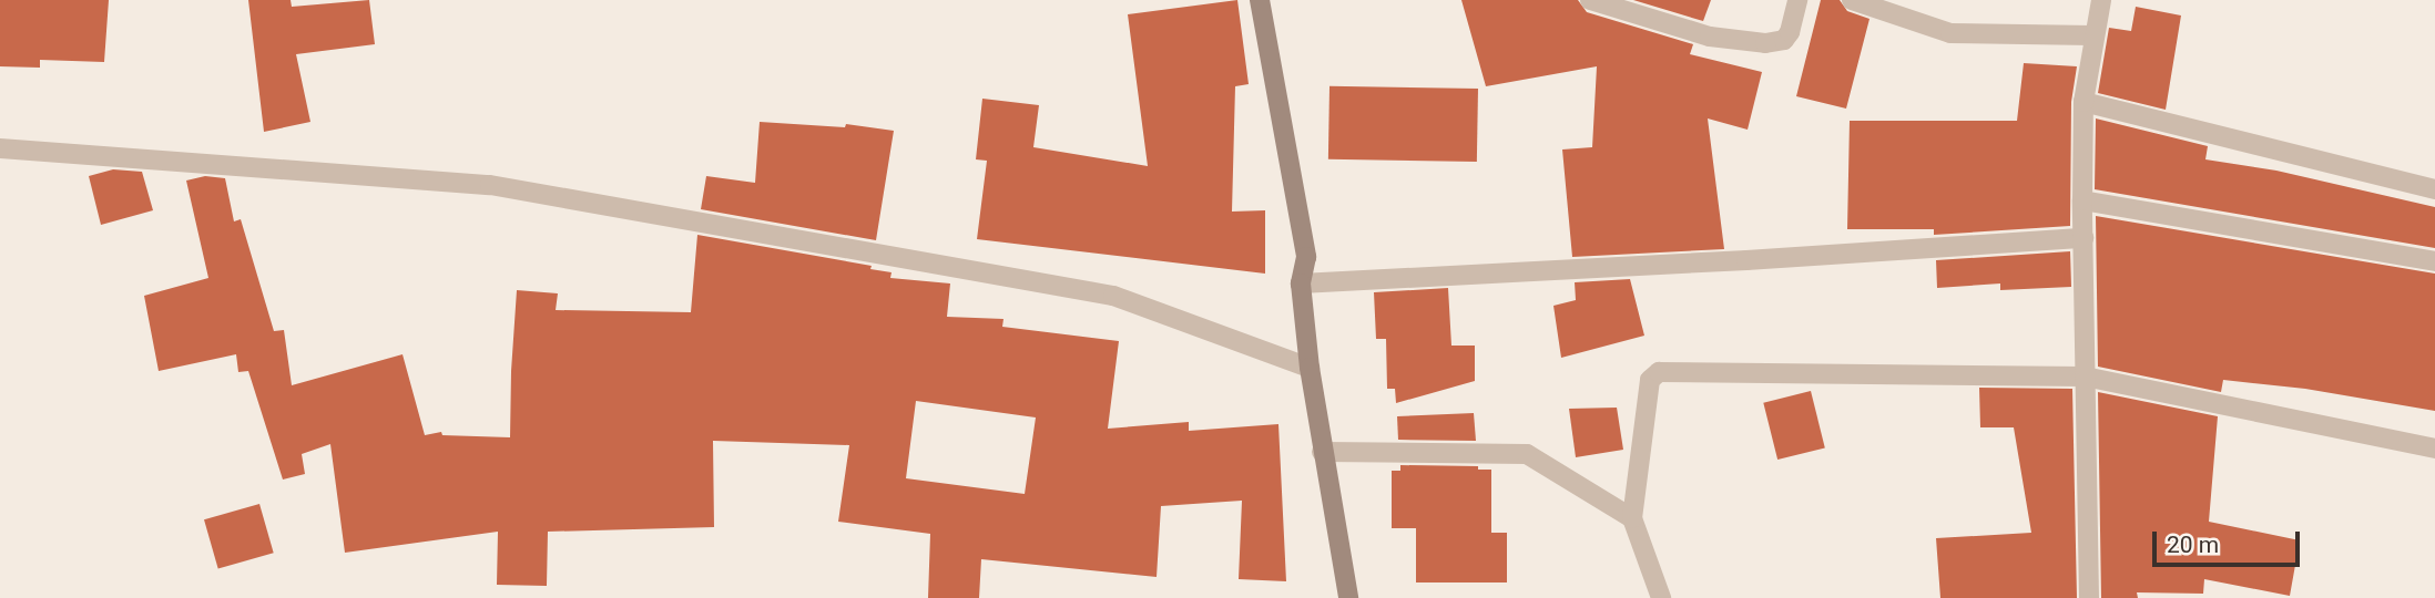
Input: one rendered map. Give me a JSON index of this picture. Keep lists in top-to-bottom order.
{
  "scale_bar": "20 m"
}
